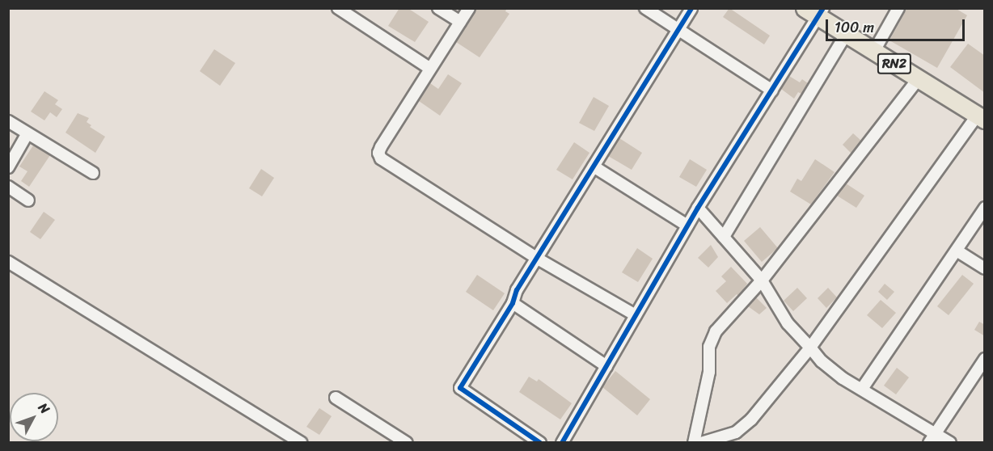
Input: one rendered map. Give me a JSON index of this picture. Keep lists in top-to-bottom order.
{
  "streets": {
    "main road": ["RN2"]
  },
  "scale_bar": "100 m",
  "north": "top right"
}
